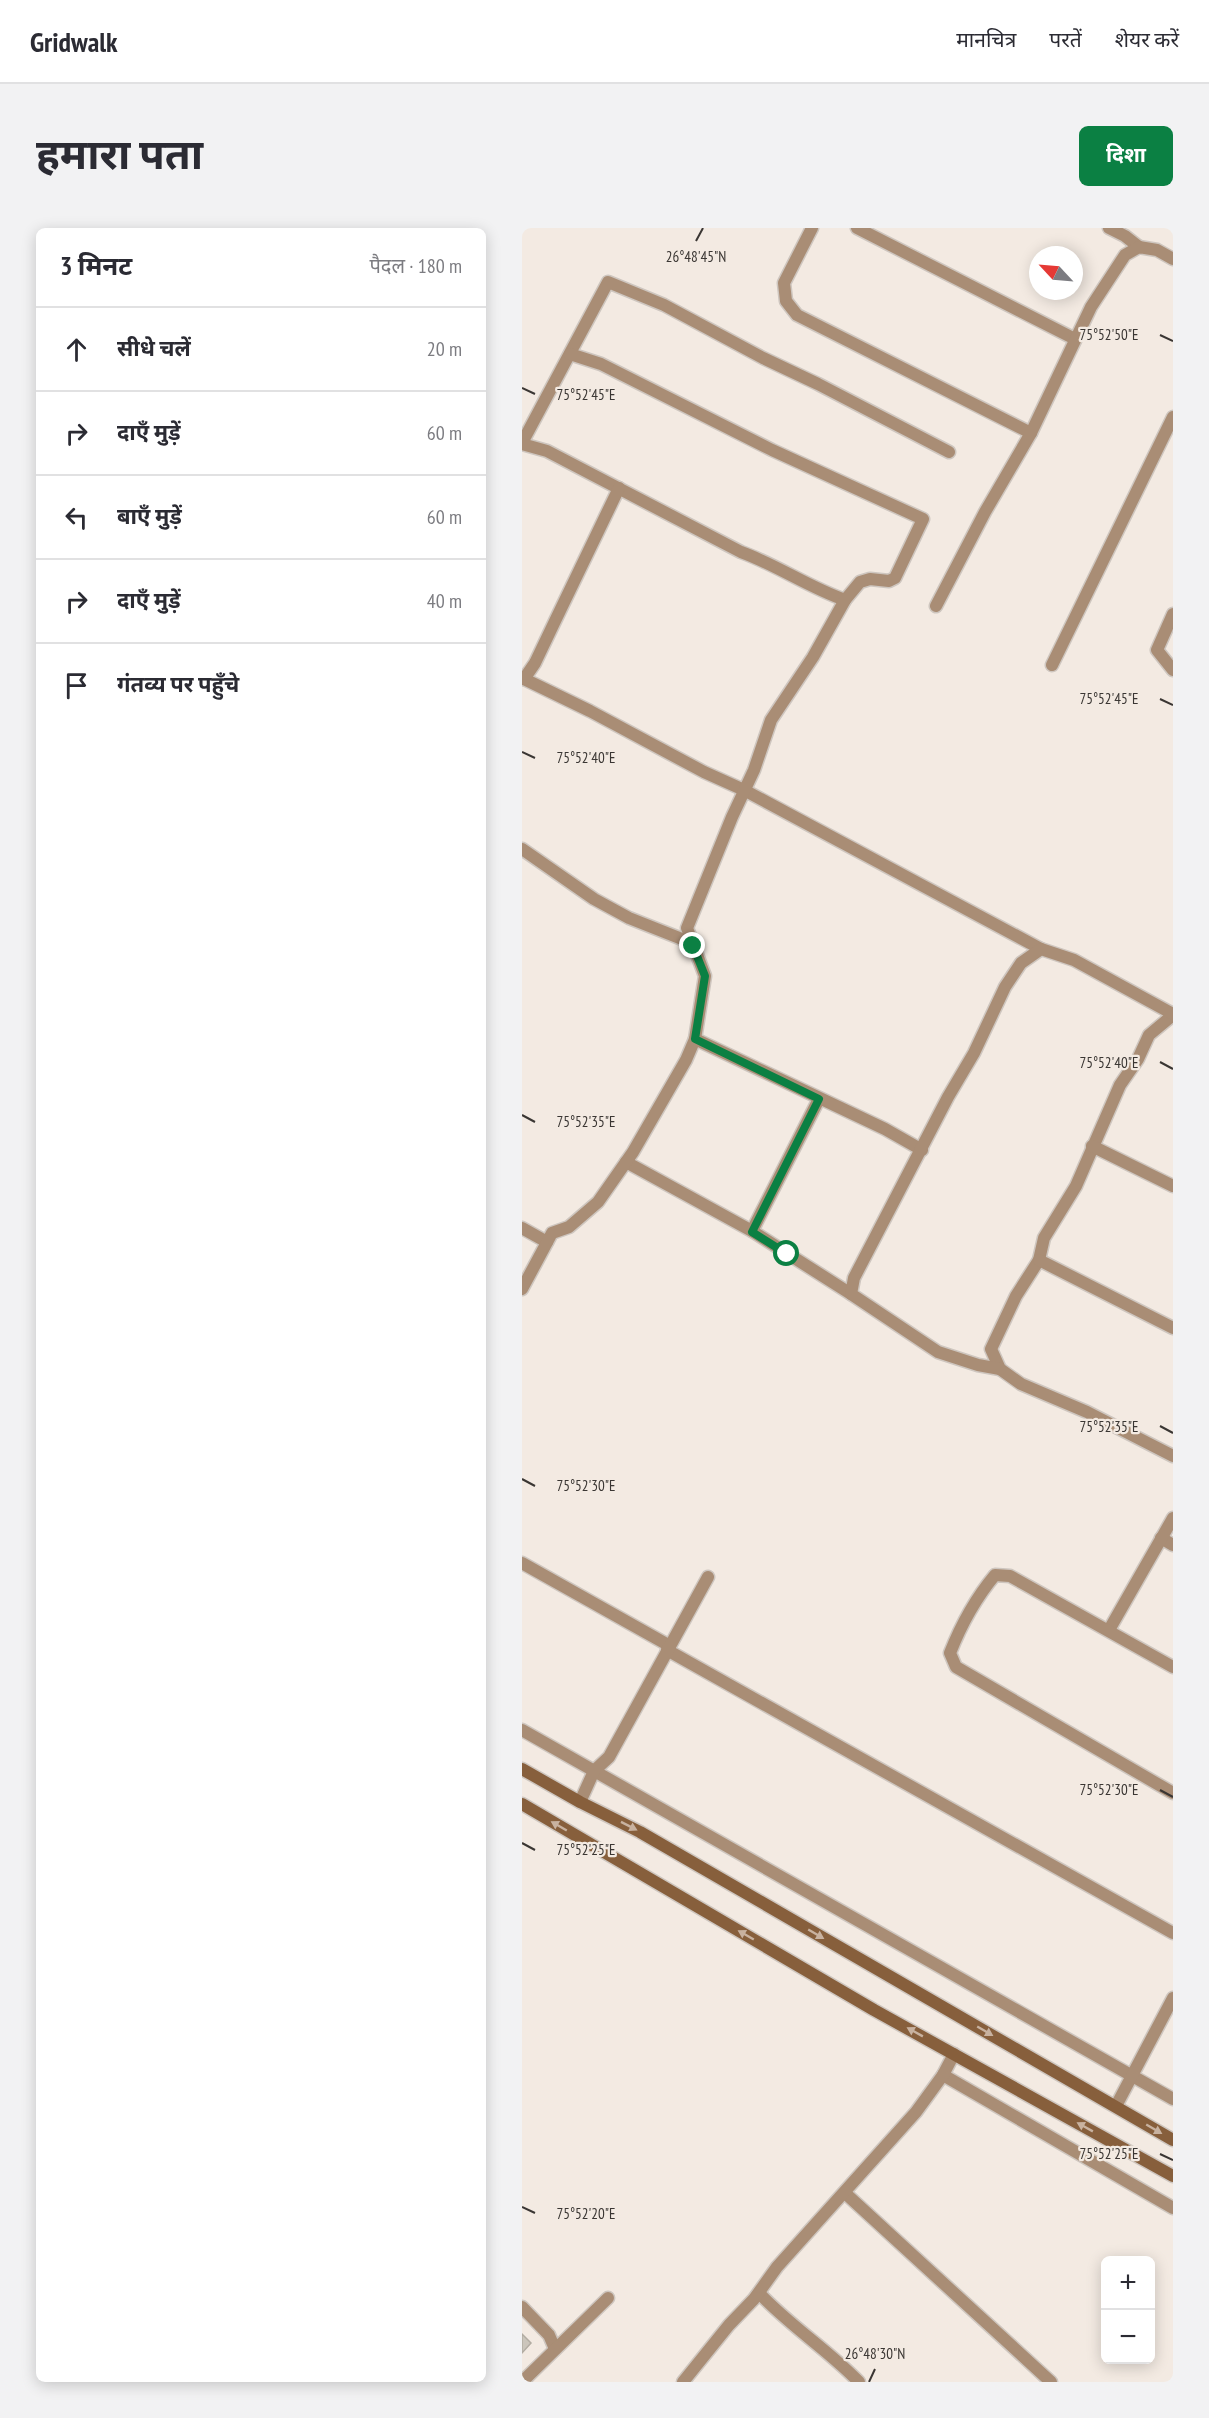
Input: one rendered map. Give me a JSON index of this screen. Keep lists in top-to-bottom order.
{
  "north": "top left",
  "page": {
    "header": "Gridwalk",
    "nav": ["मानचित्र", "परतें", "शेयर करें"],
    "title": "हमारा पता",
    "buttons": "दिशा",
    "heading": ["3 मिनट", "पैदल · 180 m"],
    "list": [
      ["सीधे चलें", "20 m"],
      ["दाएँ मुड़ें", "60 m"],
      ["बाएँ मुड़ें", "60 m"],
      ["दाएँ मुड़ें", "40 m"],
      "गंतव्य पर पहुँचे"
    ],
    "map_buttons": ["+", "−"]
  },
  "coordinates": [
    "26°48'45\"N",
    "75°52'50\"E",
    "75°52'45\"E",
    "75°52'40\"E",
    "75°52'35\"E",
    "75°52'30\"E",
    "75°52'25\"E",
    "75°52'20\"E",
    "26°48'30\"N"
  ]
}
